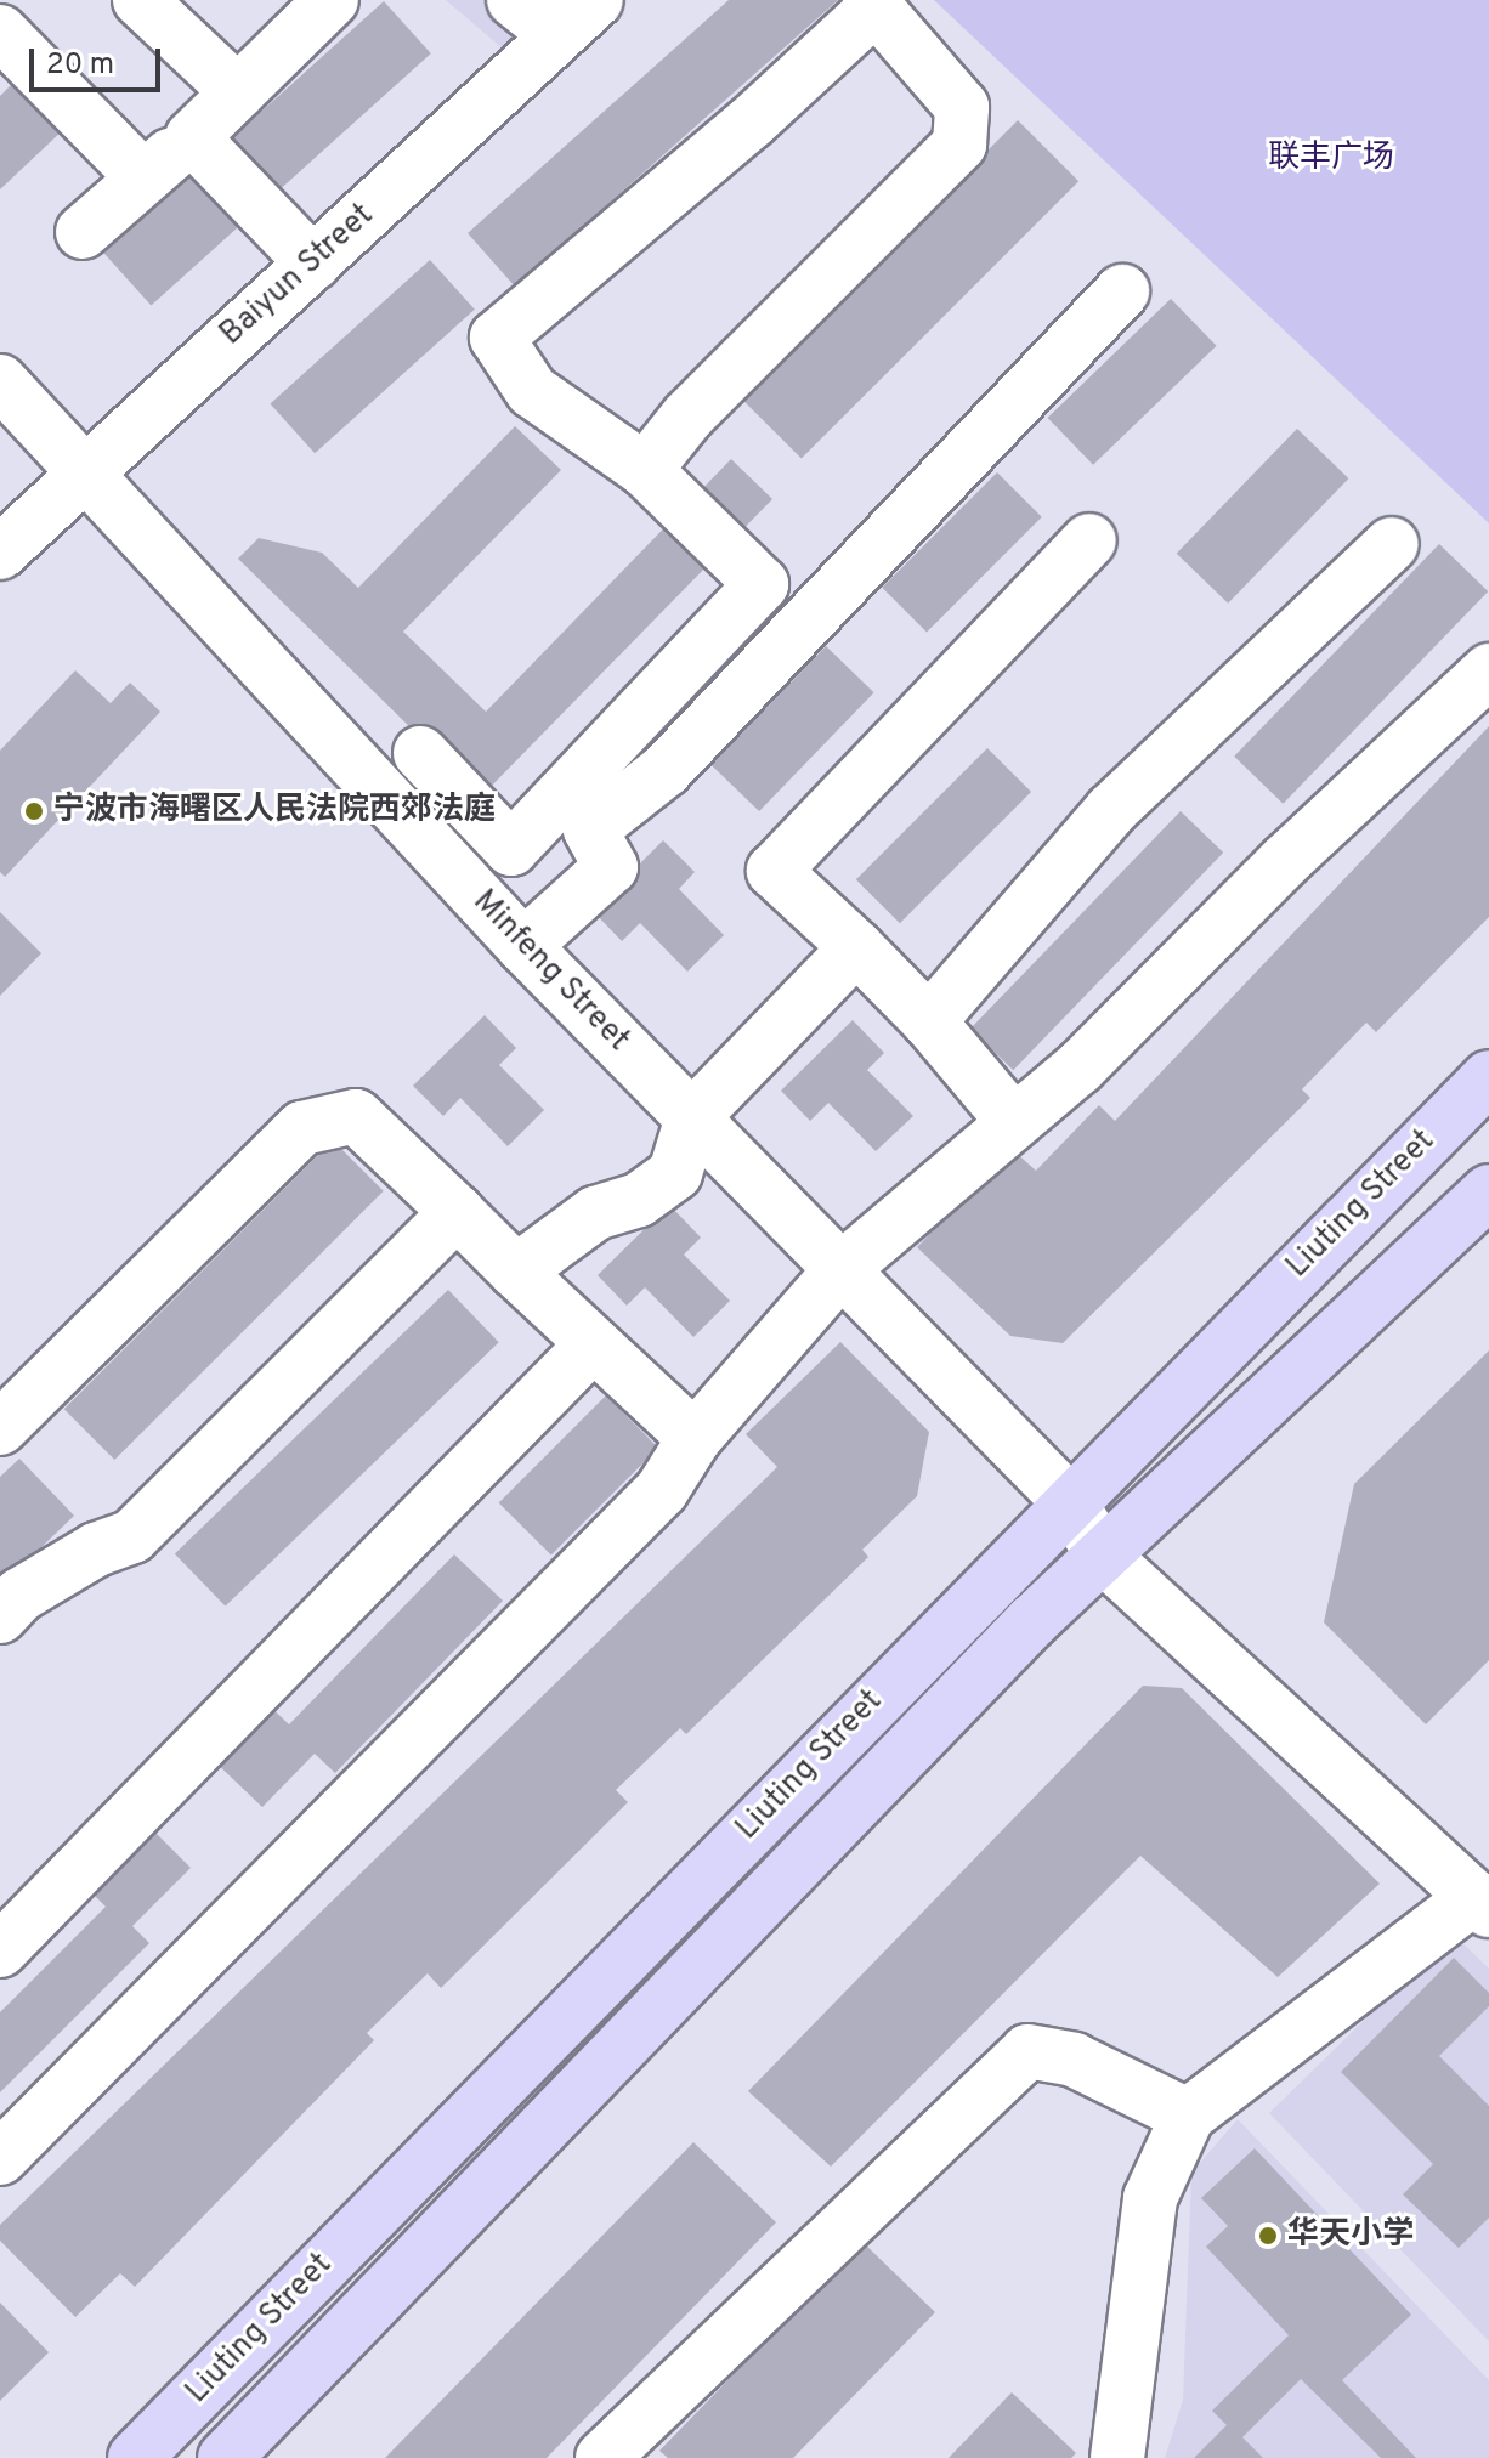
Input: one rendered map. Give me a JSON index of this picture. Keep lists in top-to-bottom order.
{
  "streets": {
    "main road": ["Liuting Street"],
    "street": ["Baiyun Street", "Minfeng Street"]
  },
  "crossings": [
    ["Baiyun Street", "Minfeng Street"],
    ["Minfeng Street", "Liuting Street"]
  ],
  "parks": ["联丰广场"],
  "places": ["宁波市海曙区人民法院西郊法庭", "华天小学"],
  "scale_bar": "20 m"
}
